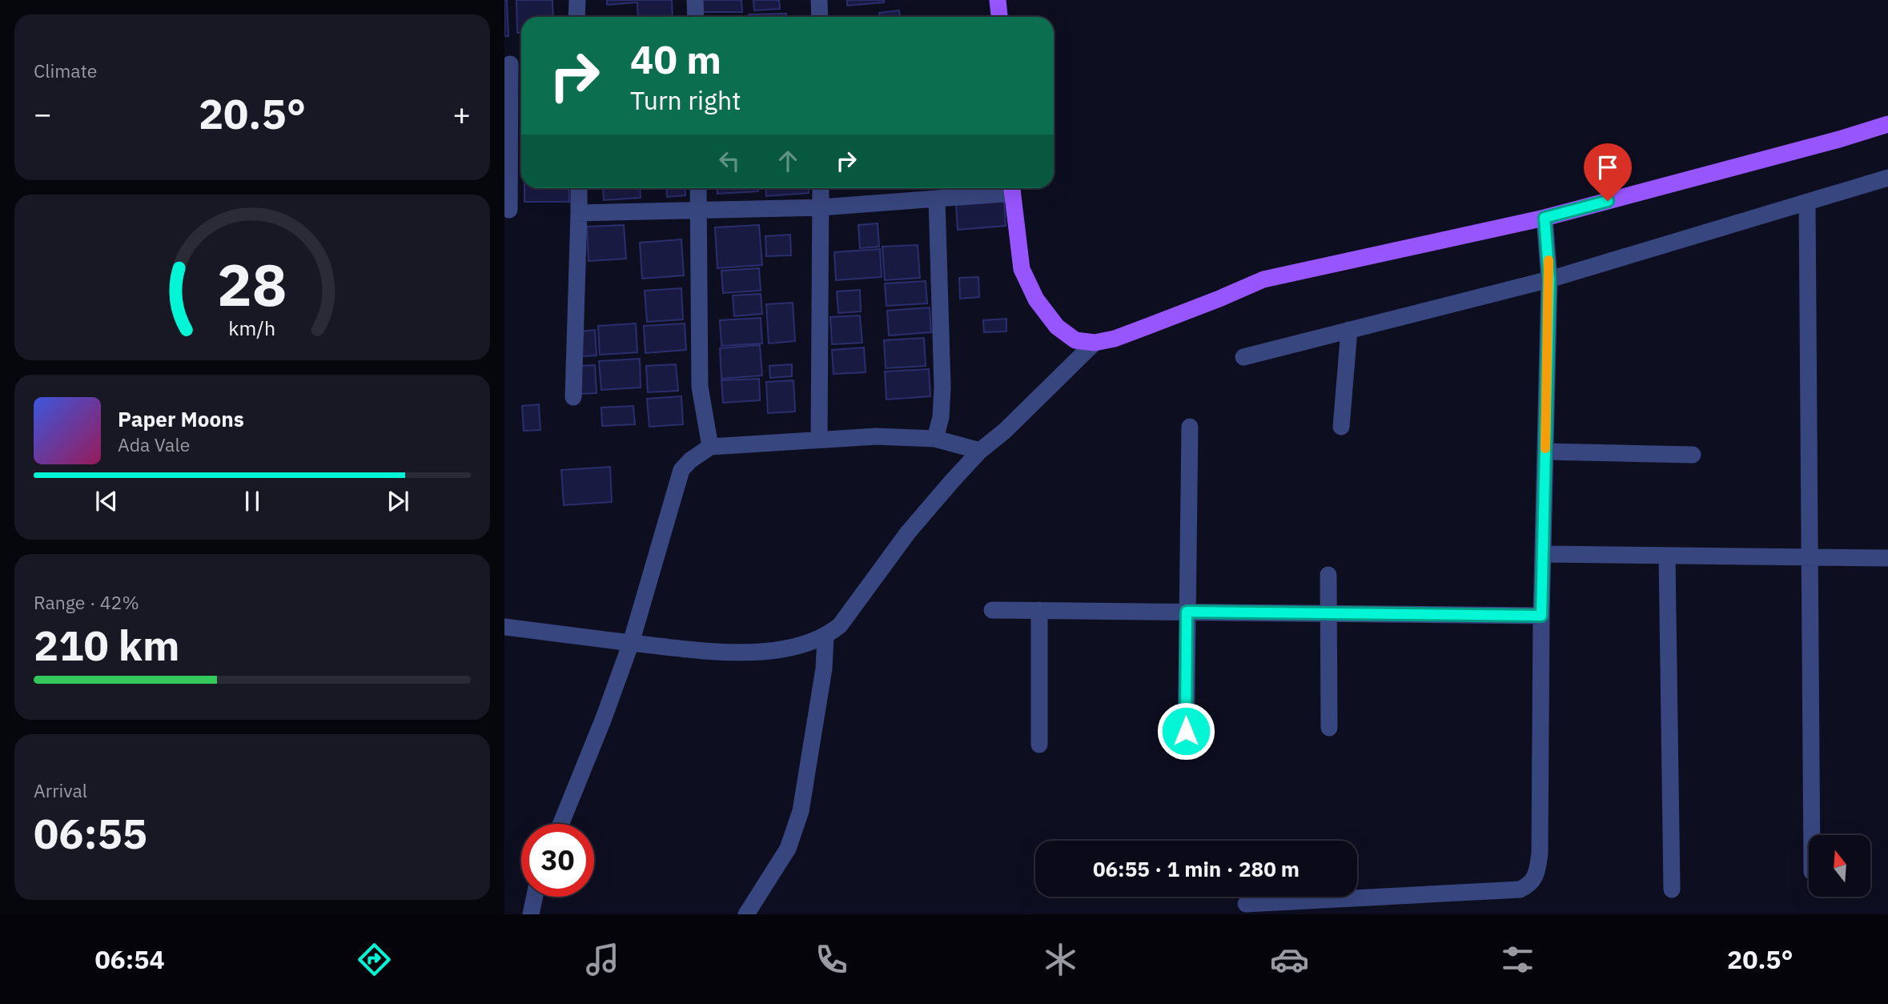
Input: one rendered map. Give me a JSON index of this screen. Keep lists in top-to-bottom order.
{
  "north": "top",
  "page": {
    "tile": [
      "Climate",
      ["Range · 42%", "210 km"],
      ["Arrival", "06:55"]
    ],
    "turn": ["40 m", "Turn right"],
    "heat": ["−", "20.5°", "+"],
    "song": ["Paper Moons", "Ada Vale"],
    "limit": "30",
    "trip": "06:55 · 1 min · 280 m",
    "tabs": ["06:54", "20.5°"],
    "gauge": ["28", "km/h"]
  }
}
